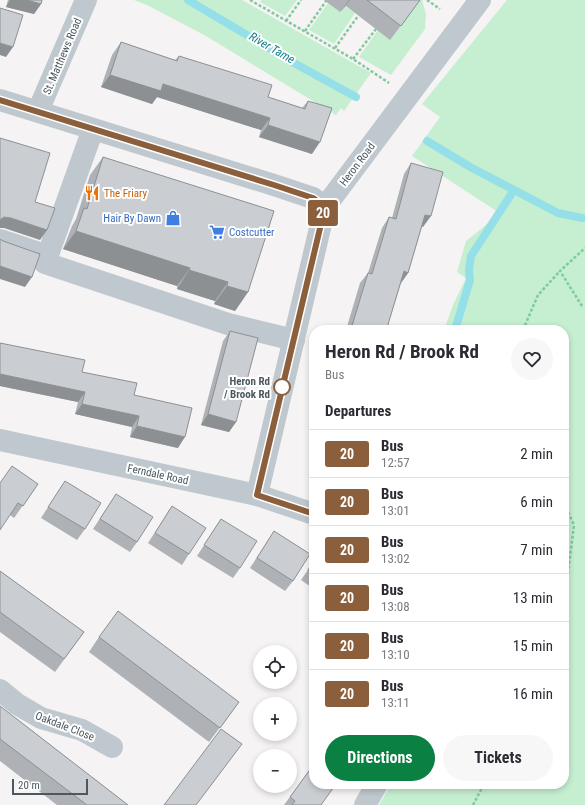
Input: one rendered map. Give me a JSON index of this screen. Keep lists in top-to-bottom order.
{
  "streets": {
    "street": [
      "St. Matthews Road",
      "Heron Road",
      "Ferndale Road",
      "Oakdale Close"
    ]
  },
  "crossings": [
    ["Heron Road", "Ferndale Road"]
  ],
  "water": ["River Tame"],
  "places": {
    "restaurant": ["The Friary"],
    "shop": ["Hair By Dawn"],
    "supermarket": ["Costcutter"],
    "other": ["Heron Rd / Brook Rd"]
  },
  "lines": ["bus line 20"],
  "scale_bar": "20 m",
  "page": {
    "on_map": "20",
    "heading": [
      ["Heron Rd / Brook Rd", "Bus"],
      "Departures"
    ],
    "list": [
      {
        "mark": "20",
        "name": "Bus",
        "note": "12:57",
        "value": "2 min"
      },
      {
        "mark": "20",
        "name": "Bus",
        "note": "13:01",
        "value": "6 min"
      },
      {
        "mark": "20",
        "name": "Bus",
        "note": "13:02",
        "value": "7 min"
      },
      {
        "mark": "20",
        "name": "Bus",
        "note": "13:08",
        "value": "13 min"
      },
      {
        "mark": "20",
        "name": "Bus",
        "note": "13:10",
        "value": "15 min"
      },
      {
        "mark": "20",
        "name": "Bus",
        "note": "13:11",
        "value": "16 min"
      }
    ],
    "map_buttons": ["+", "−"],
    "buttons": ["Directions", "Tickets"],
    "scale": "20 m"
  }
}
